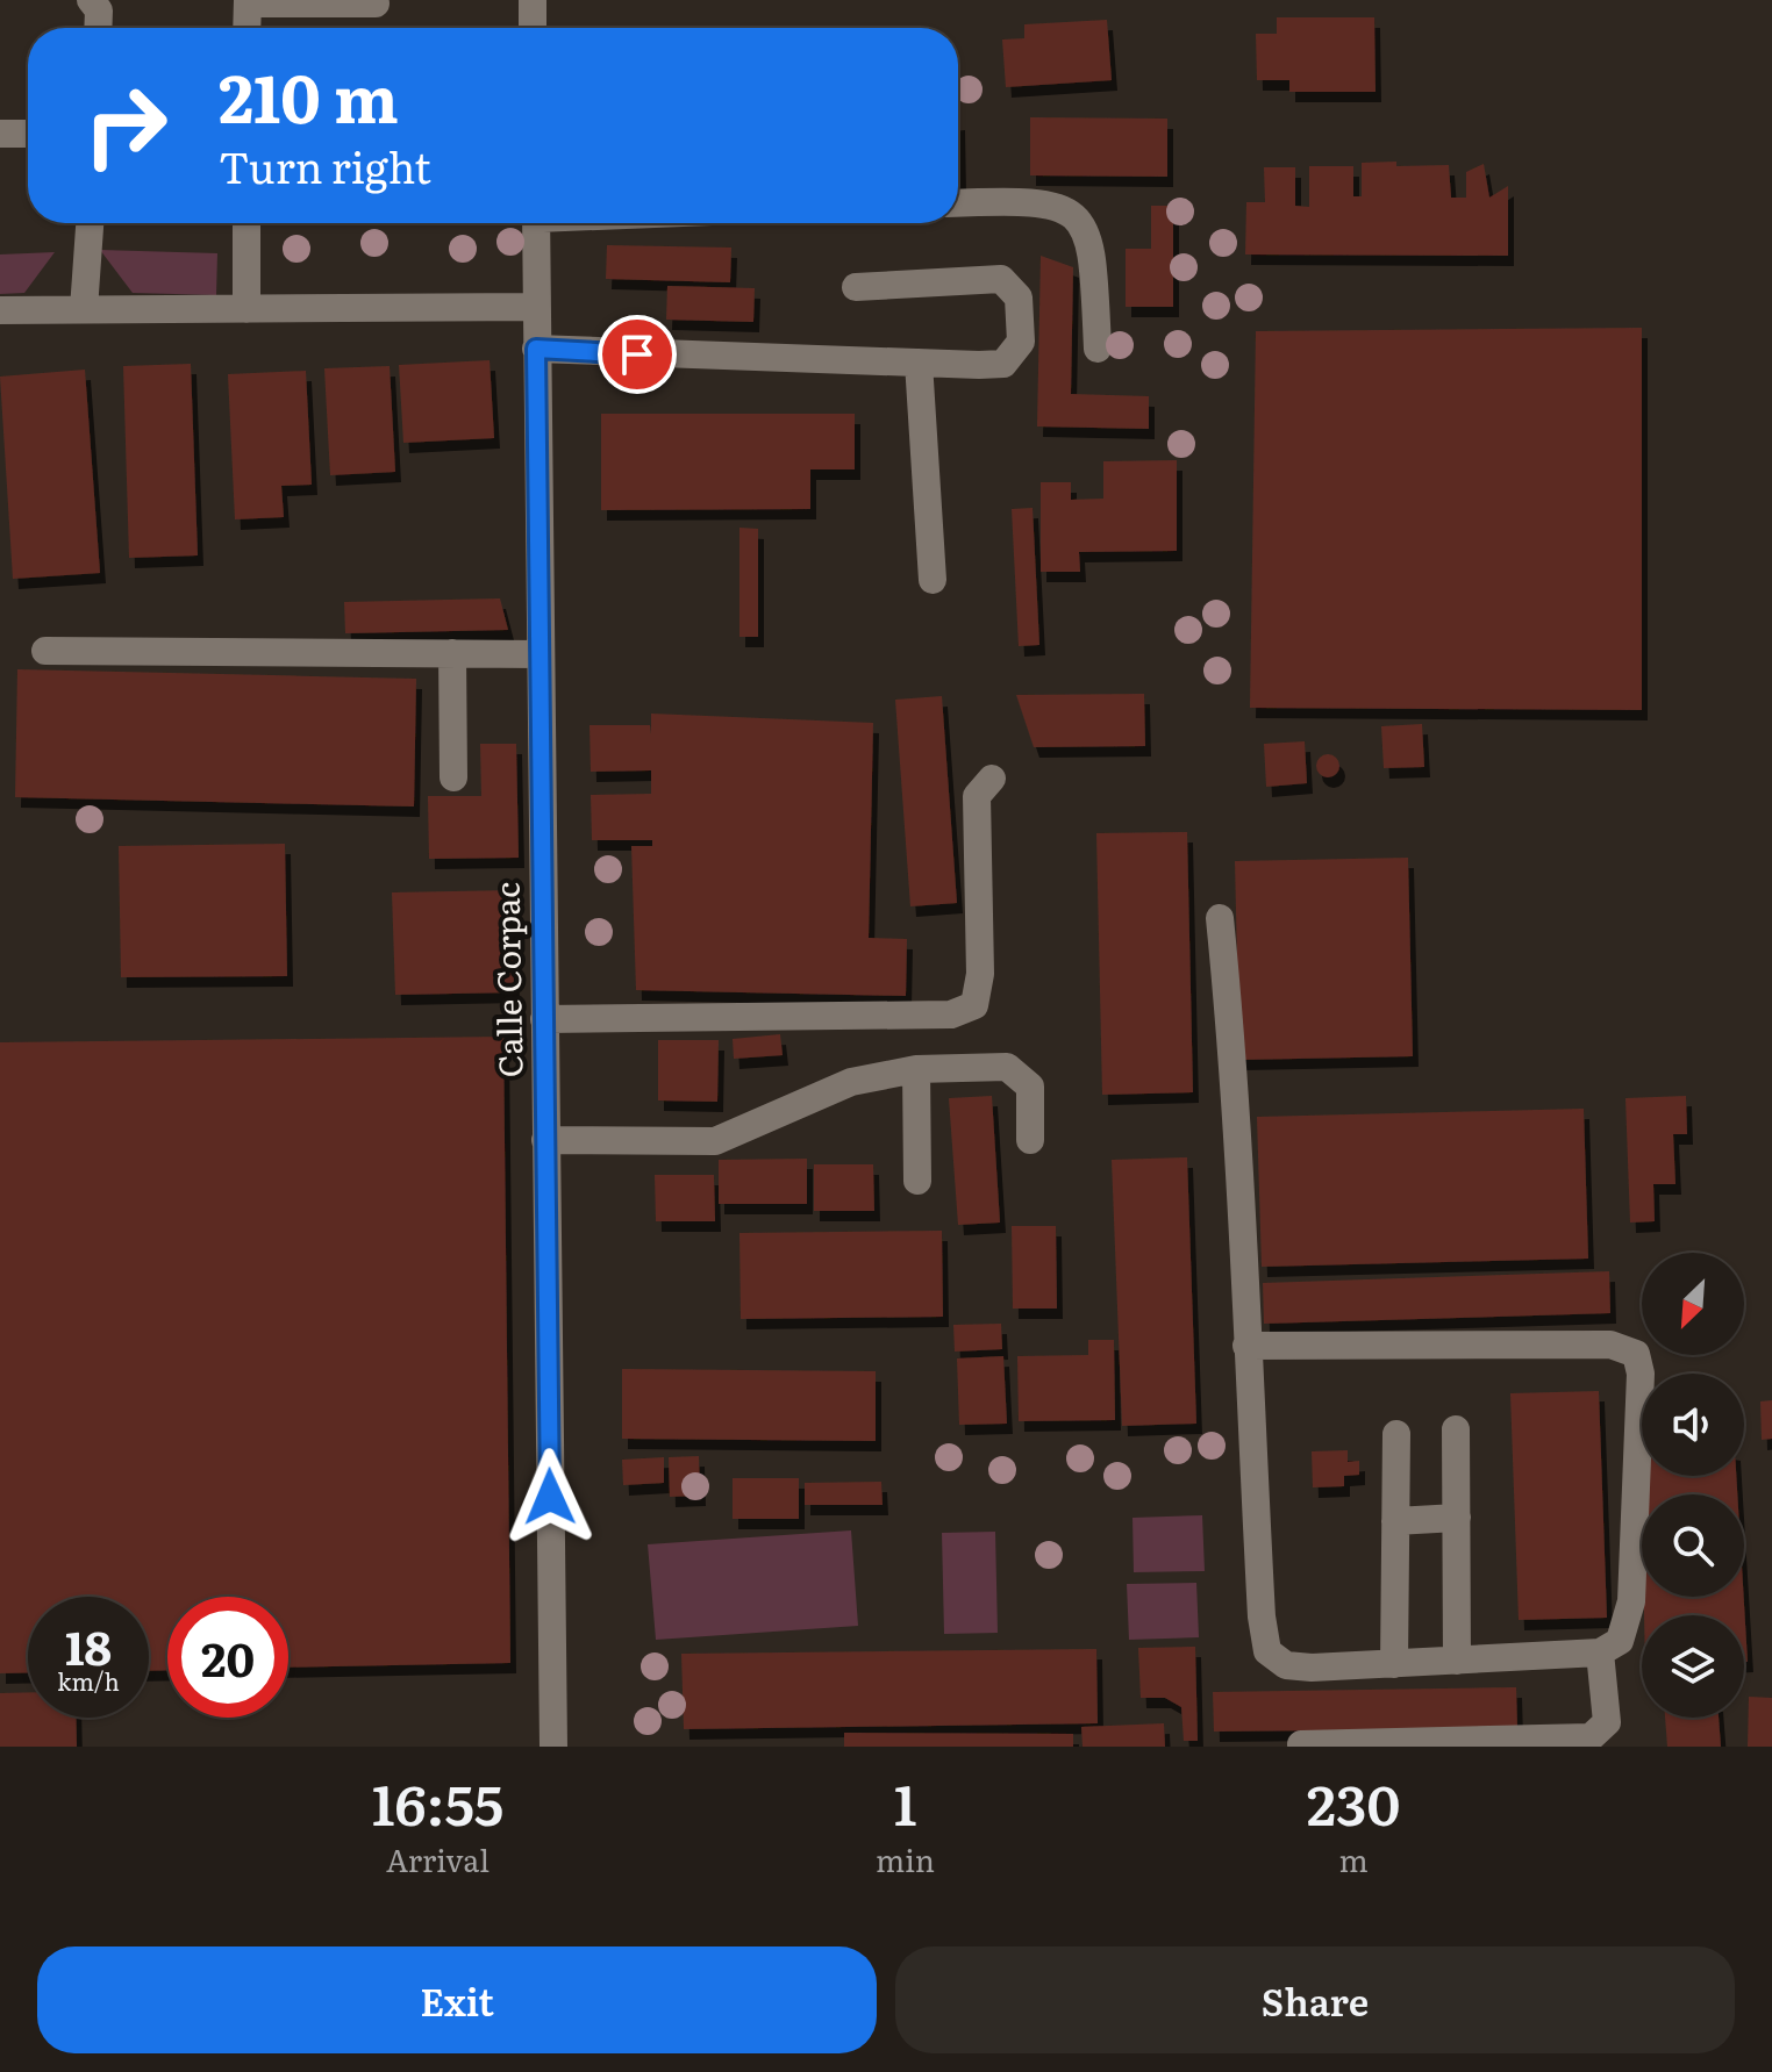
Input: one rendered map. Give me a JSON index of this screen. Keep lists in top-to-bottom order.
{
  "streets": {
    "lane": ["Calle Corpac"]
  },
  "north": "bottom left",
  "page": {
    "turn": ["210 m", "Turn right"],
    "speed": "18 km/h",
    "limit": "20",
    "eta": [
      "16:55",
      "Arrival",
      "1",
      "min",
      "230",
      "m"
    ],
    "buttons": ["Exit", "Share"]
  }
}
